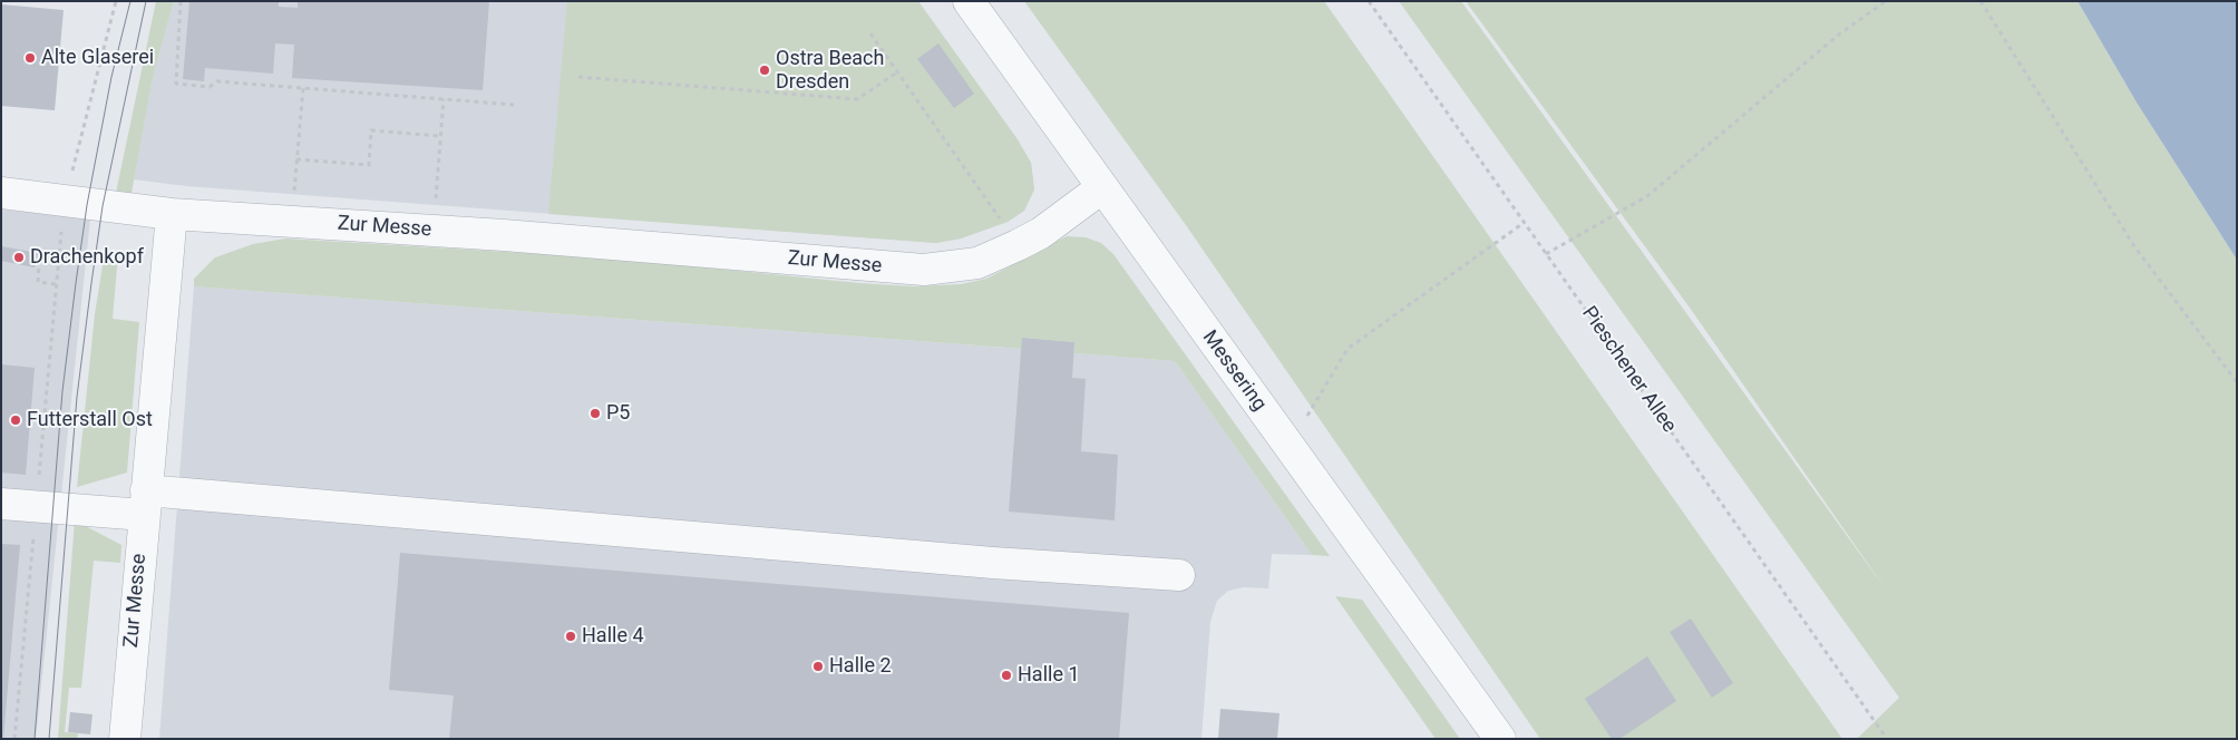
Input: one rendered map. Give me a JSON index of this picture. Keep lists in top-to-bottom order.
{
  "streets": {
    "street": ["Zur Messe", "Messering"],
    "path": ["Pieschener Allee"]
  },
  "crossings": [
    ["Zur Messe", "Messering"]
  ],
  "places": [
    "Alte Glaserei",
    "Ostra Beach Dresden",
    "Drachenkopf",
    "P5",
    "Futterstall Ost",
    "Halle 4",
    "Halle 2",
    "Halle 1"
  ]
}
